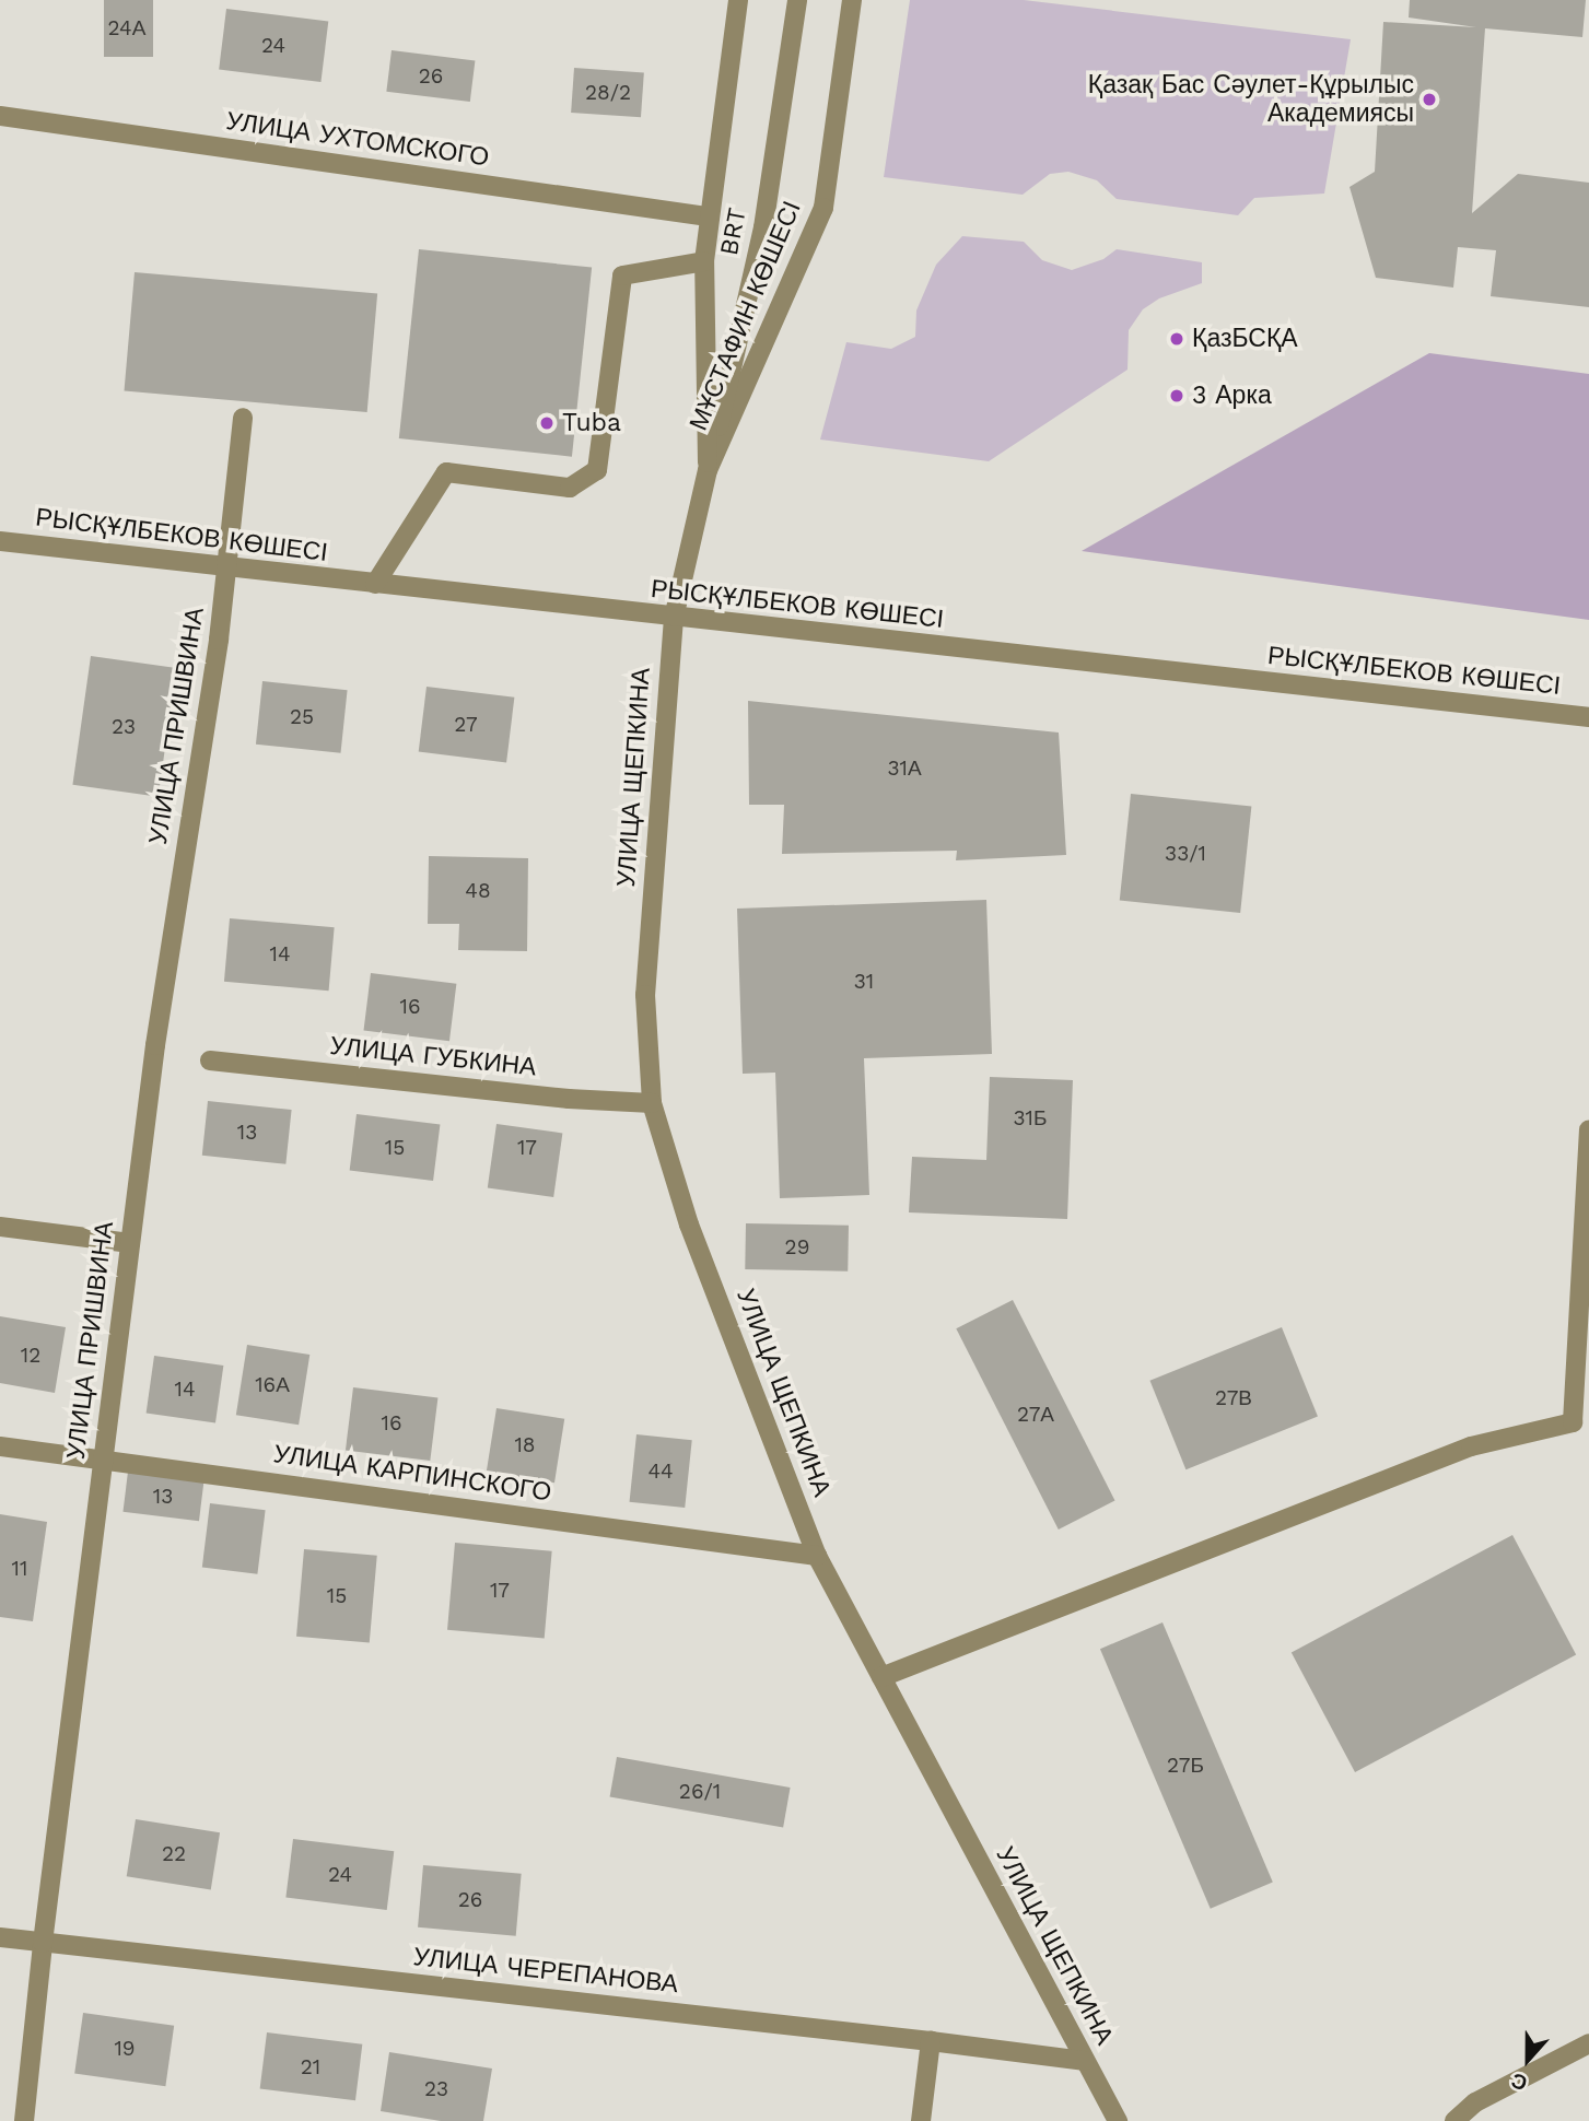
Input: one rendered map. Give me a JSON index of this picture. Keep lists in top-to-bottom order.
{
  "streets": {
    "street": [
      "УЛИЦА УХТОМСКОГО",
      "BRT",
      "МҰСТАФИН КӨШЕСІ",
      "РЫСҚҰЛБЕКОВ КӨШЕСІ",
      "УЛИЦА ПРИШВИНА",
      "УЛИЦА ЩЕПКИНА",
      "УЛИЦА ГУБКИНА",
      "УЛИЦА КАРПИНСКОГО",
      "УЛИЦА ЧЕРЕПАНОВА"
    ]
  },
  "crossings": [
    ["УЛИЦА УХТОМСКОГО", "МҰСТАФИН КӨШЕСІ"],
    ["BRT", "МҰСТАФИН КӨШЕСІ"],
    ["МҰСТАФИН КӨШЕСІ", "РЫСҚҰЛБЕКОВ КӨШЕСІ"],
    ["МҰСТАФИН КӨШЕСІ", "УЛИЦА ЩЕПКИНА"],
    ["РЫСҚҰЛБЕКОВ КӨШЕСІ", "УЛИЦА ПРИШВИНА"],
    ["РЫСҚҰЛБЕКОВ КӨШЕСІ", "УЛИЦА ЩЕПКИНА"],
    ["УЛИЦА ПРИШВИНА", "УЛИЦА КАРПИНСКОГО"],
    ["УЛИЦА ПРИШВИНА", "УЛИЦА ЧЕРЕПАНОВА"],
    ["УЛИЦА ЩЕПКИНА", "УЛИЦА ГУБКИНА"],
    ["УЛИЦА ЩЕПКИНА", "УЛИЦА КАРПИНСКОГО"],
    ["УЛИЦА ЩЕПКИНА", "УЛИЦА ЧЕРЕПАНОВА"]
  ],
  "places": [
    "Қазақ Бас Сәулет-Құрылыс Академиясы",
    "ҚазБСҚА",
    "3 Арка",
    "Tuba"
  ],
  "house_numbers": [
    "24А",
    "24",
    "26",
    "28/2",
    "25",
    "27",
    "23",
    "31А",
    "33/1",
    "48",
    "14",
    "31",
    "16",
    "31Б",
    "13",
    "15",
    "17",
    "29",
    "12",
    "16А",
    "14",
    "27В",
    "27А",
    "16",
    "18",
    "44",
    "13",
    "11",
    "17",
    "15",
    "27Б",
    "26/1",
    "22",
    "24",
    "26",
    "19",
    "21",
    "23"
  ],
  "north": "bottom"
}
